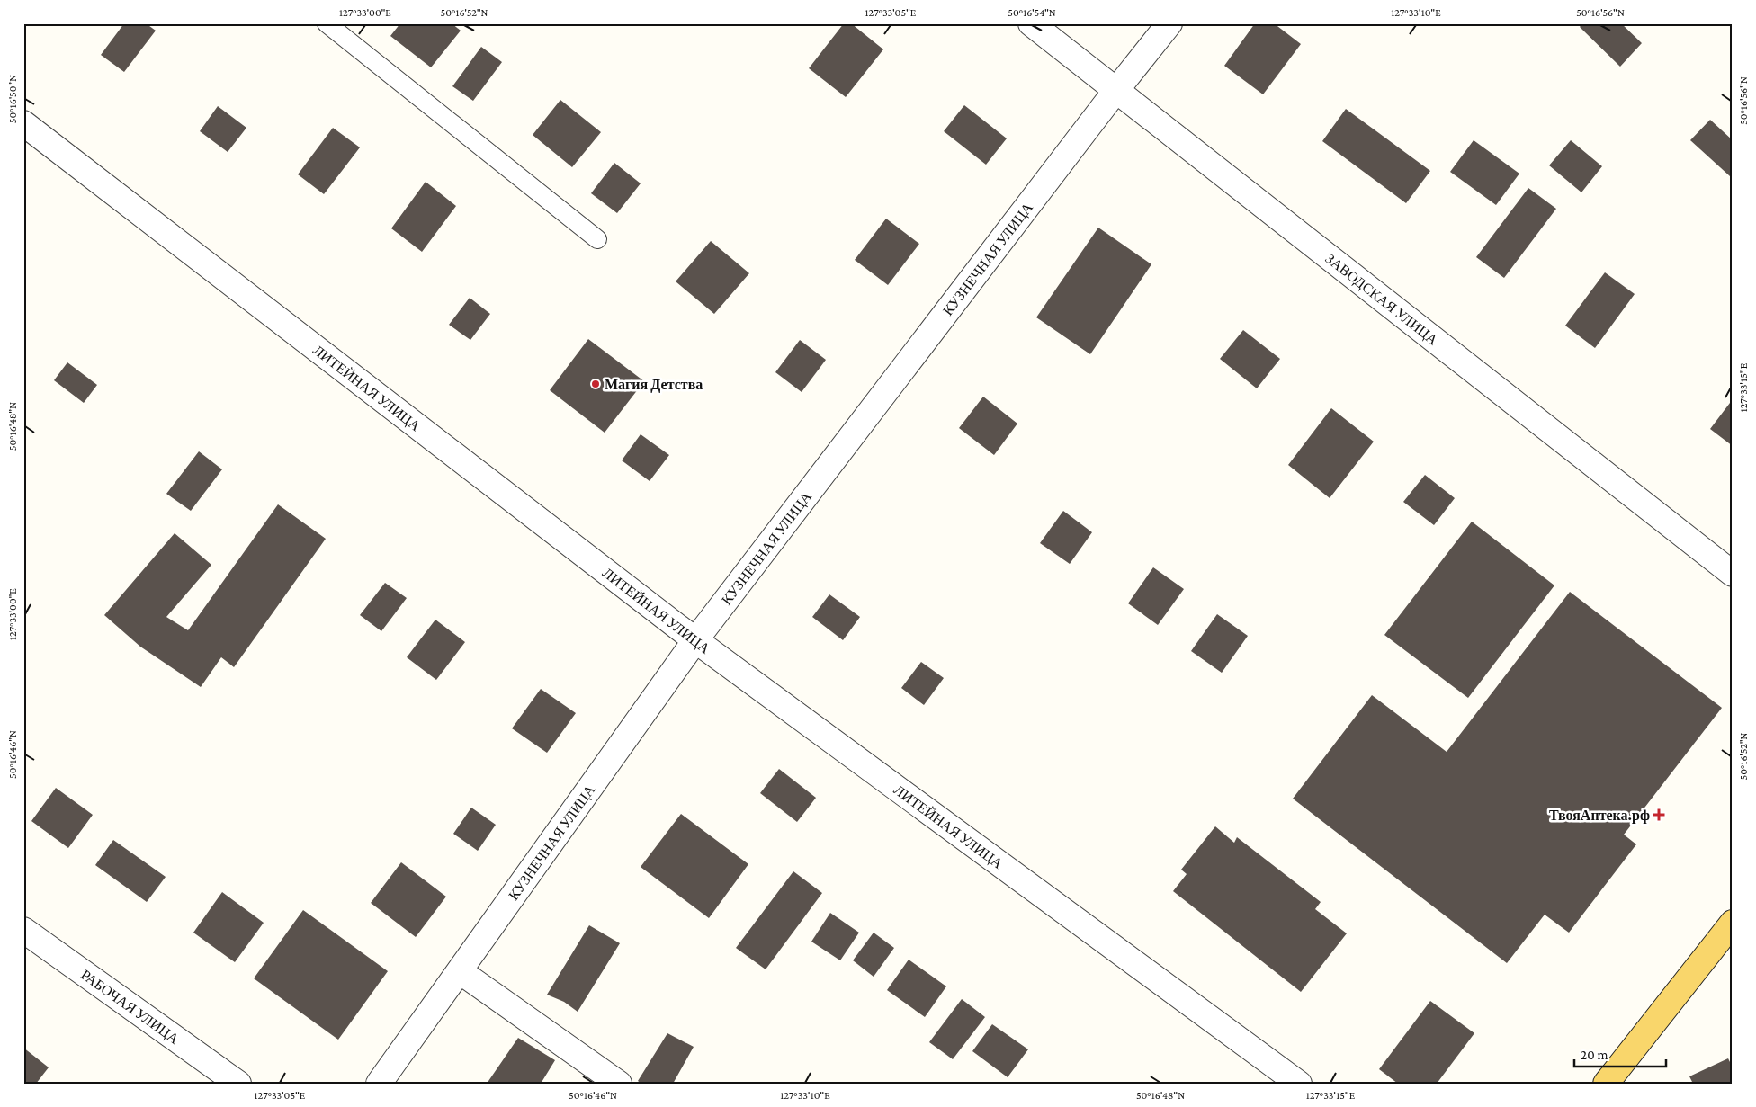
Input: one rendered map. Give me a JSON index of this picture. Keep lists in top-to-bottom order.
{
  "streets": {
    "street": [
      "КУЗНЕЧНАЯ УЛИЦА",
      "ЗАВОДСКАЯ УЛИЦА",
      "ЛИТЕЙНАЯ УЛИЦА",
      "РАБОЧАЯ УЛИЦА"
    ]
  },
  "crossings": [
    ["КУЗНЕЧНАЯ УЛИЦА", "ЗАВОДСКАЯ УЛИЦА"],
    ["КУЗНЕЧНАЯ УЛИЦА", "ЛИТЕЙНАЯ УЛИЦА"]
  ],
  "places": {
    "other": ["Магия Детства"],
    "health": ["ТвояАптека.рф"]
  },
  "scale_bar": "20 m",
  "coordinates": [
    "127°33'00\"E",
    "50°16'52\"N",
    "127°33'05\"E",
    "50°16'54\"N",
    "127°33'10\"E",
    "50°16'56\"N",
    "50°16'50\"N",
    "127°33'15\"E",
    "50°16'48\"N",
    "50°16'46\"N"
  ]
}
